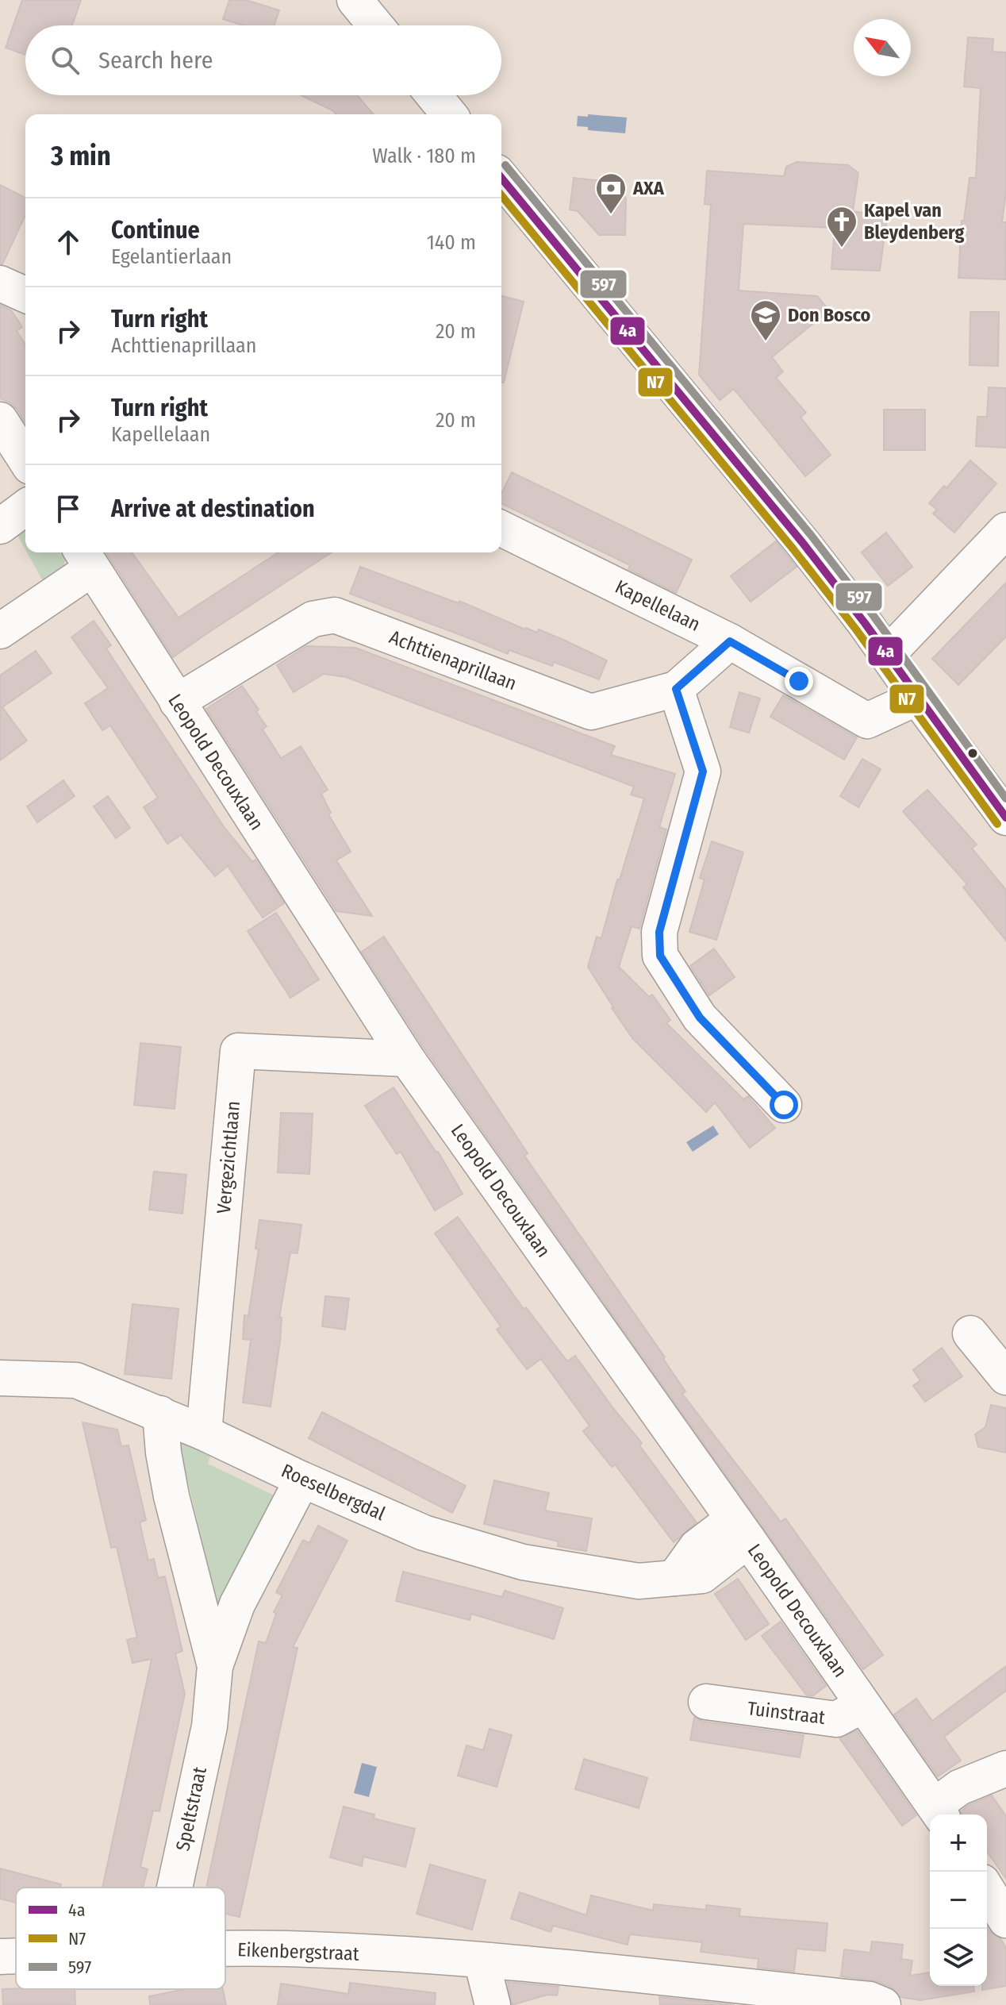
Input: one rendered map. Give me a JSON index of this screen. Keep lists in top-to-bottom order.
{
  "streets": {
    "street": [
      "Kapellelaan",
      "Achttienaprillaan",
      "Leopold Decouxlaan",
      "Vergezichtlaan",
      "Roeselbergdal",
      "Tuinstraat",
      "Speltstraat",
      "Eikenbergstraat"
    ]
  },
  "crossings": [
    ["Kapellelaan", "Achttienaprillaan"],
    ["Achttienaprillaan", "Leopold Decouxlaan"],
    ["Leopold Decouxlaan", "Vergezichtlaan"],
    ["Leopold Decouxlaan", "Roeselbergdal"],
    ["Leopold Decouxlaan", "Tuinstraat"],
    ["Vergezichtlaan", "Roeselbergdal"],
    ["Roeselbergdal", "Speltstraat"]
  ],
  "places": {
    "bank": ["AXA"],
    "church": ["Kapel van Bleydenberg"],
    "school or university": ["Don Bosco"]
  },
  "lines": ["transit line 597", "transit line 4a", "transit line N7"],
  "legend": ["4a", "N7", "597"],
  "north": "top left",
  "page": {
    "search": "Search here",
    "heading": ["3 min", "Walk · 180 m"],
    "list": [
      ["Continue", "Egelantierlaan", "140 m"],
      ["Turn right", "Achttienaprillaan", "20 m"],
      ["Turn right", "Kapellelaan", "20 m"],
      "Arrive at destination"
    ],
    "map_buttons": ["+", "−"]
  }
}
